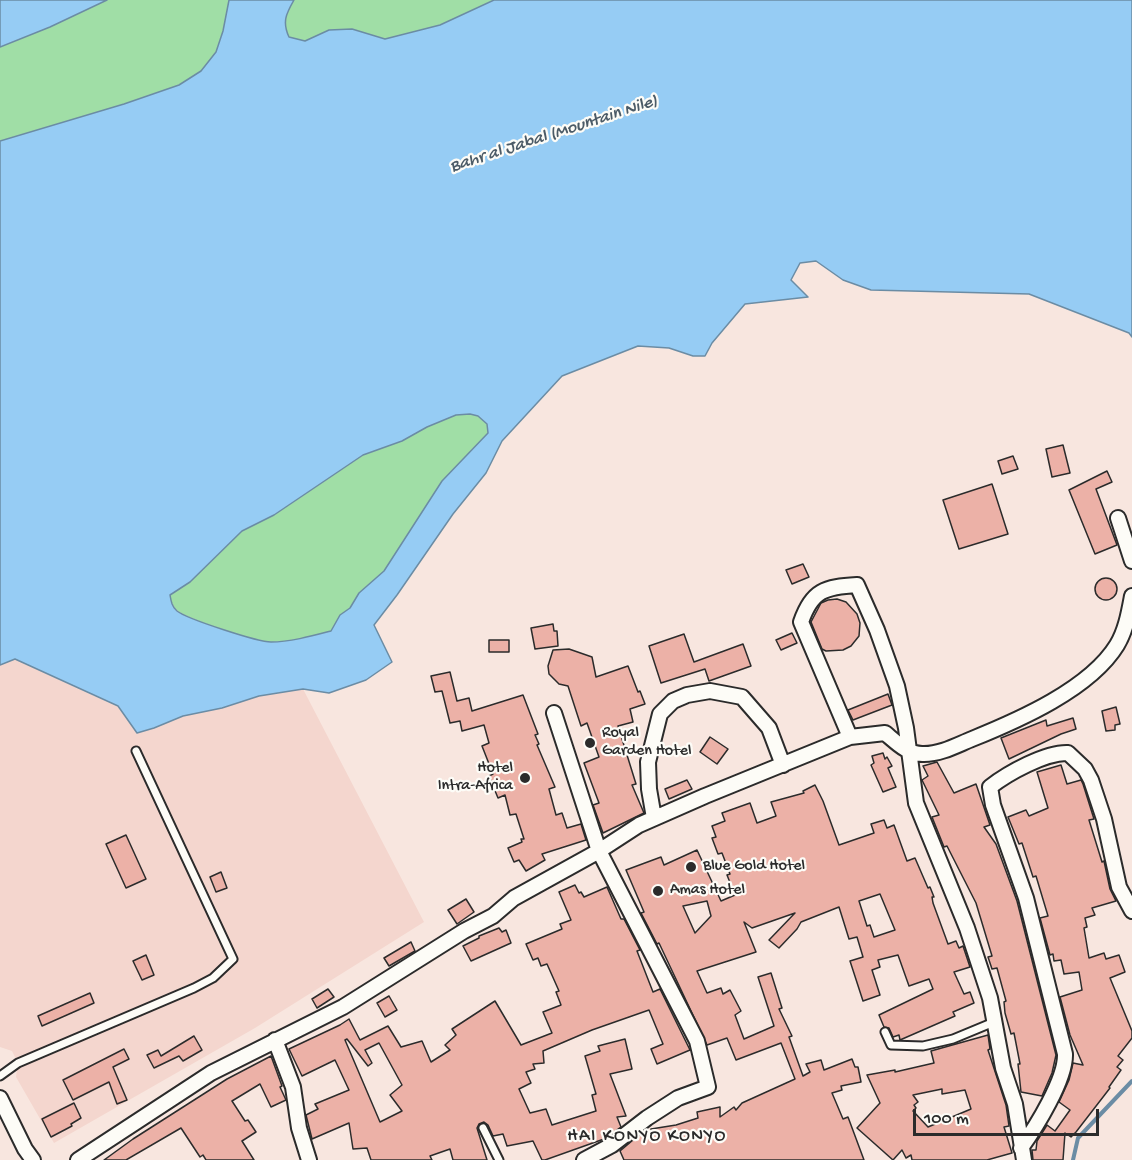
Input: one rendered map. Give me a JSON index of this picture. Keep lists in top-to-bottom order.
{
  "districts": ["HAI KONYO KONYO"],
  "water": ["Bahr al Jabal (Mountain Nile)"],
  "places": [
    "Royal Garden Hotel",
    "Hotel Intra-Africa",
    "Blue Gold Hotel",
    "Amas Hotel"
  ],
  "scale_bar": "100 m"
}
